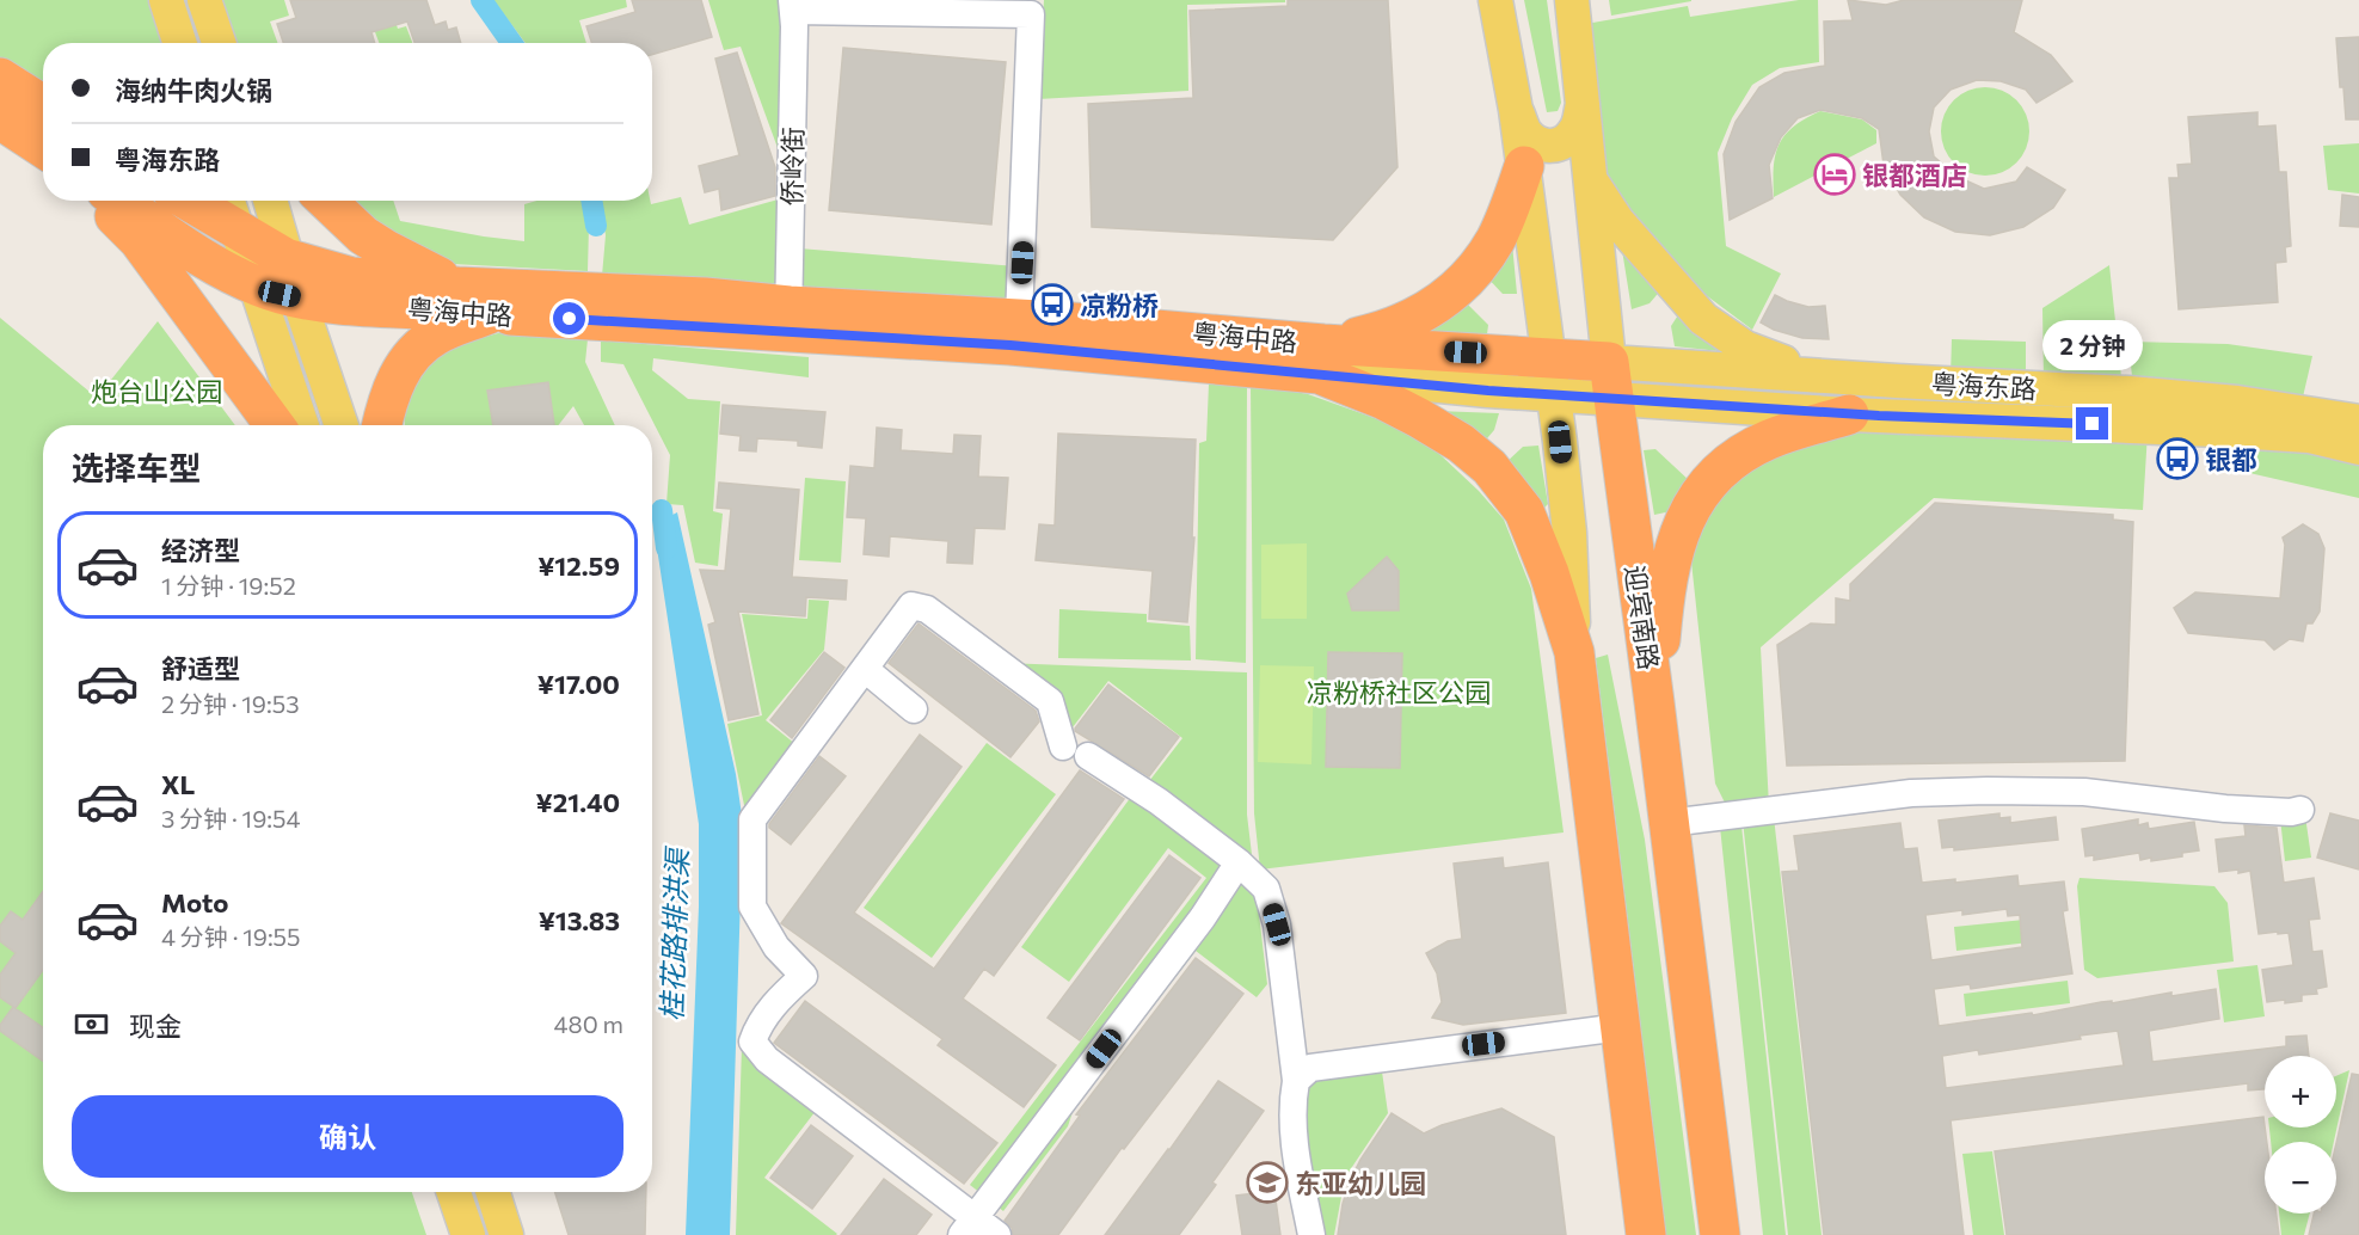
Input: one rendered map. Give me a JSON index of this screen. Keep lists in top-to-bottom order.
{
  "streets": {
    "highway": ["粤海中路", "迎宾南路"],
    "main road": ["粤海东路"],
    "street": ["侨岭街"]
  },
  "crossings": [
    ["侨岭街", "粤海中路"],
    ["粤海中路", "粤海东路"],
    ["粤海中路", "迎宾南路"],
    ["粤海东路", "迎宾南路"]
  ],
  "water": ["桂花路排洪渠"],
  "parks": ["炮台山公园", "凉粉桥社区公园"],
  "places": {
    "hotel": ["银都酒店"],
    "bus stop": ["凉粉桥", "银都"],
    "school or university": ["东亚幼儿园"]
  },
  "page": {
    "banner": ["海纳牛肉火锅", "粤海东路"],
    "bubble": "2 分钟",
    "heading": "选择车型",
    "list": [
      {
        "name": "经济型",
        "note": "1 分钟 · 19:52",
        "value": "¥12.59"
      },
      {
        "name": "舒适型",
        "note": "2 分钟 · 19:53",
        "value": "¥17.00"
      },
      {
        "name": "XL",
        "note": "3 分钟 · 19:54",
        "value": "¥21.40"
      },
      {
        "name": "Moto",
        "note": "4 分钟 · 19:55",
        "value": "¥13.83"
      }
    ],
    "pay": ["现金", "480 m"],
    "map_buttons": ["+", "−"],
    "buttons": "确认"
  }
}
